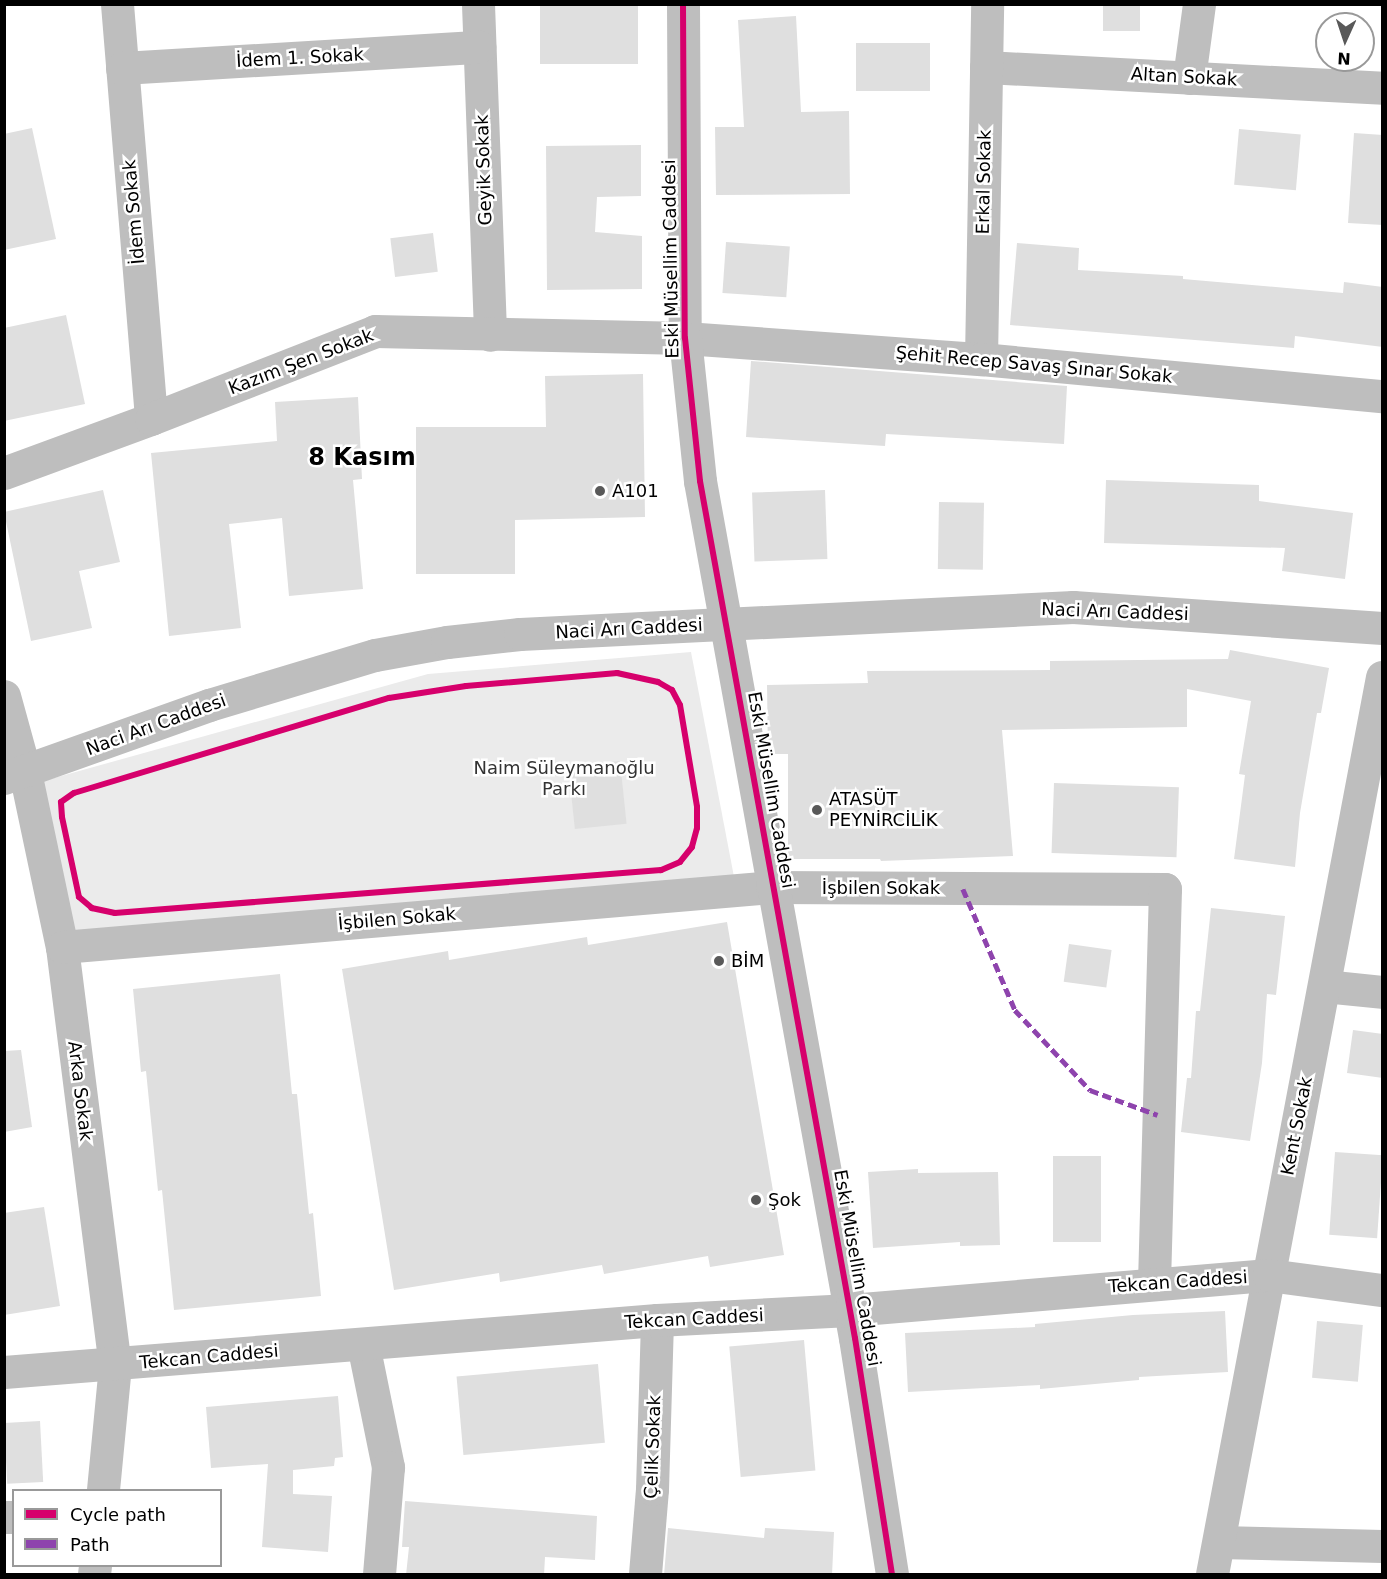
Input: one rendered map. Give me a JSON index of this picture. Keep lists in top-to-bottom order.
{
  "streets": {
    "street": [
      "İdem 1. Sokak",
      "Altan Sokak",
      "Geyik Sokak",
      "Erkal Sokak",
      "İdem Sokak",
      "Eski Müsellim Caddesi",
      "Kazım Şen Sokak",
      "Şehit Recep Savaş Sınar Sokak",
      "Naci Arı Caddesi",
      "İşbilen Sokak",
      "Arka Sokak",
      "Kent Sokak",
      "Tekcan Caddesi",
      "Çelik Sokak"
    ]
  },
  "crossings": [
    ["İdem 1. Sokak", "Geyik Sokak"],
    ["İdem 1. Sokak", "İdem Sokak"],
    ["Altan Sokak", "Erkal Sokak"],
    ["Geyik Sokak", "Kazım Şen Sokak"],
    ["Erkal Sokak", "Şehit Recep Savaş Sınar Sokak"],
    ["İdem Sokak", "Kazım Şen Sokak"],
    ["Eski Müsellim Caddesi", "Kazım Şen Sokak"],
    ["Eski Müsellim Caddesi", "Şehit Recep Savaş Sınar Sokak"],
    ["Eski Müsellim Caddesi", "Naci Arı Caddesi"],
    ["Eski Müsellim Caddesi", "İşbilen Sokak"],
    ["Eski Müsellim Caddesi", "Tekcan Caddesi"],
    ["Kazım Şen Sokak", "Şehit Recep Savaş Sınar Sokak"],
    ["Naci Arı Caddesi", "Arka Sokak"],
    ["İşbilen Sokak", "Arka Sokak"],
    ["İşbilen Sokak", "Tekcan Caddesi"],
    ["Arka Sokak", "Tekcan Caddesi"],
    ["Kent Sokak", "Tekcan Caddesi"],
    ["Tekcan Caddesi", "Çelik Sokak"]
  ],
  "districts": ["8 Kasım"],
  "parks": ["Naim Süleymanoğlu Parkı"],
  "places": [
    "A101",
    "ATASÜT PEYNİRCİLİK",
    "BİM",
    "Şok"
  ],
  "legend": ["Cycle path", "Path"],
  "north": "bottom"
}
